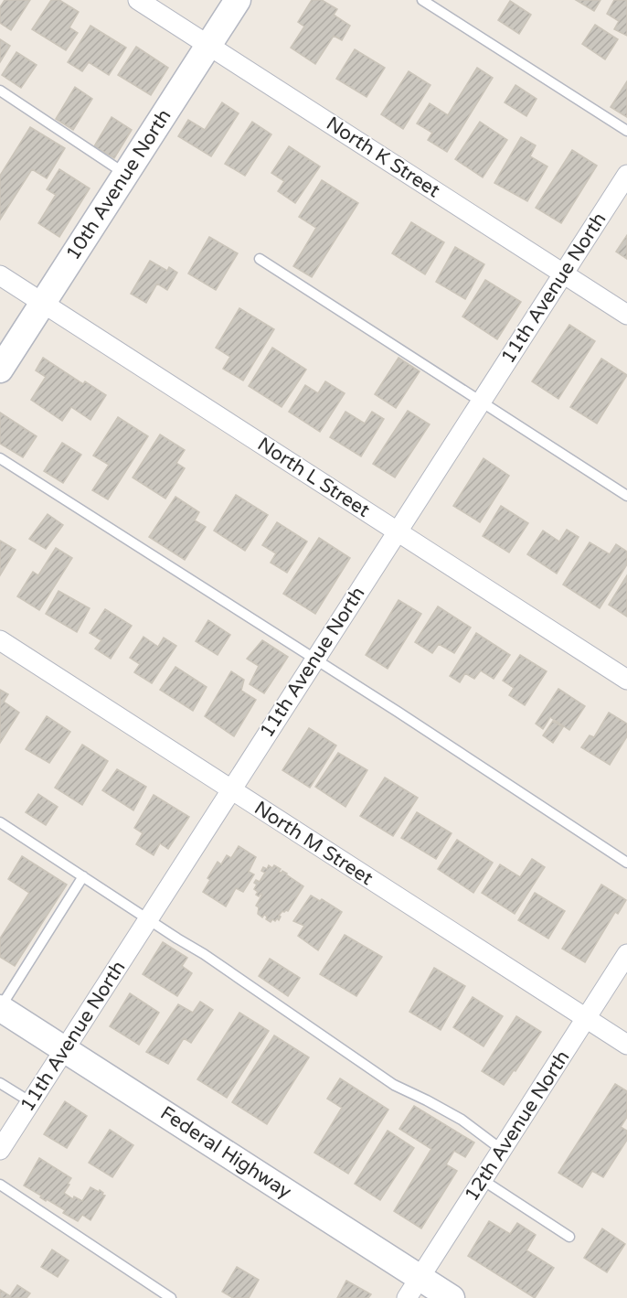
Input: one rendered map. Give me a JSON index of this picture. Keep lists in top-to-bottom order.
{
  "streets": {
    "main road": ["10th Avenue North", "Federal Highway"],
    "street": [
      "North K Street",
      "11th Avenue North",
      "North L Street",
      "North M Street",
      "12th Avenue North"
    ]
  },
  "crossings": [
    ["North K Street", "10th Avenue North"],
    ["North K Street", "11th Avenue North"],
    ["10th Avenue North", "North L Street"],
    ["11th Avenue North", "North L Street"],
    ["11th Avenue North", "North M Street"],
    ["11th Avenue North", "Federal Highway"],
    ["North M Street", "12th Avenue North"],
    ["12th Avenue North", "Federal Highway"]
  ]
}
